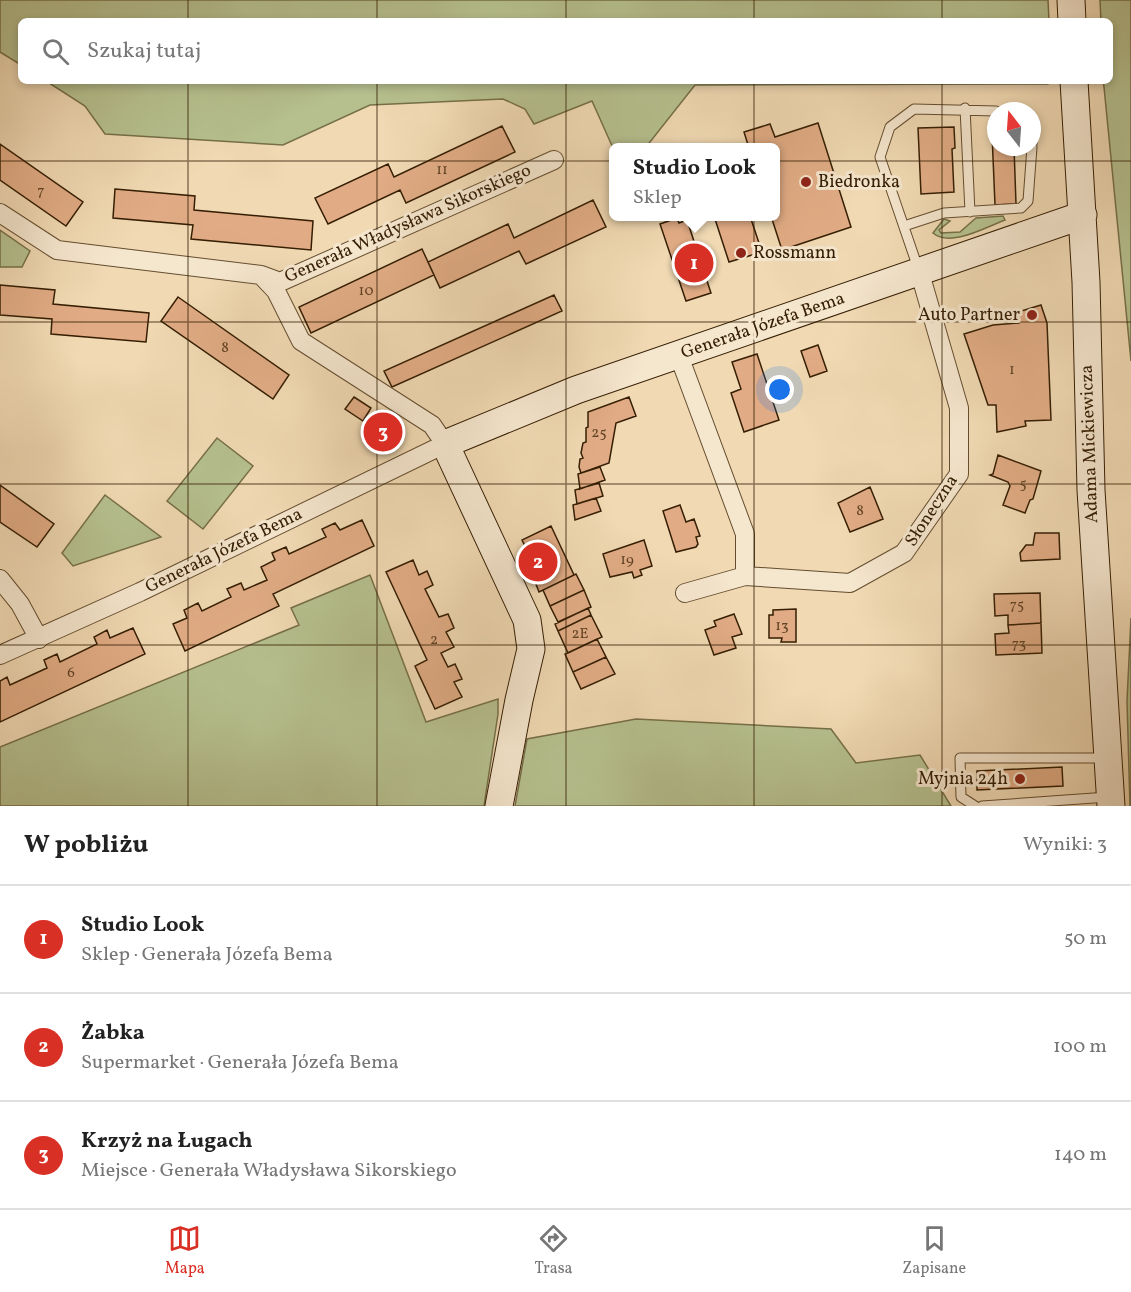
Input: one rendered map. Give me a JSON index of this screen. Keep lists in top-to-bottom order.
{
  "streets": {
    "street": [
      "Generała Władysława Sikorskiego",
      "Generała Józefa Bema",
      "Adama Mickiewicza",
      "Słoneczna"
    ]
  },
  "crossings": [
    ["Generała Władysława Sikorskiego", "Generała Józefa Bema"],
    ["Generała Józefa Bema", "Adama Mickiewicza"],
    ["Generała Józefa Bema", "Słoneczna"]
  ],
  "places": [
    "Biedronka",
    "Rossmann",
    "Auto Partner",
    "Myjnia 24h"
  ],
  "house_numbers": [
    "11",
    "7",
    "10",
    "8",
    "1",
    "25",
    "5",
    "8",
    "19",
    "75",
    "13",
    "2E",
    "2",
    "73",
    "6"
  ],
  "north": "top",
  "page": {
    "search": "Szukaj tutaj",
    "popup": ["Studio Look", "Sklep"],
    "pins": ["1", "3", "2"],
    "heading": ["W pobliżu", "Wyniki: 3"],
    "list": [
      {
        "mark": "1",
        "name": "Studio Look",
        "note": "Sklep · Generała Józefa Bema",
        "value": "50 m"
      },
      {
        "mark": "2",
        "name": "Żabka",
        "note": "Supermarket · Generała Józefa Bema",
        "value": "100 m"
      },
      {
        "mark": "3",
        "name": "Krzyż na Ługach",
        "note": "Miejsce · Generała Władysława Sikorskiego",
        "value": "140 m"
      }
    ],
    "nav": ["Mapa", "Trasa", "Zapisane"]
  }
}
